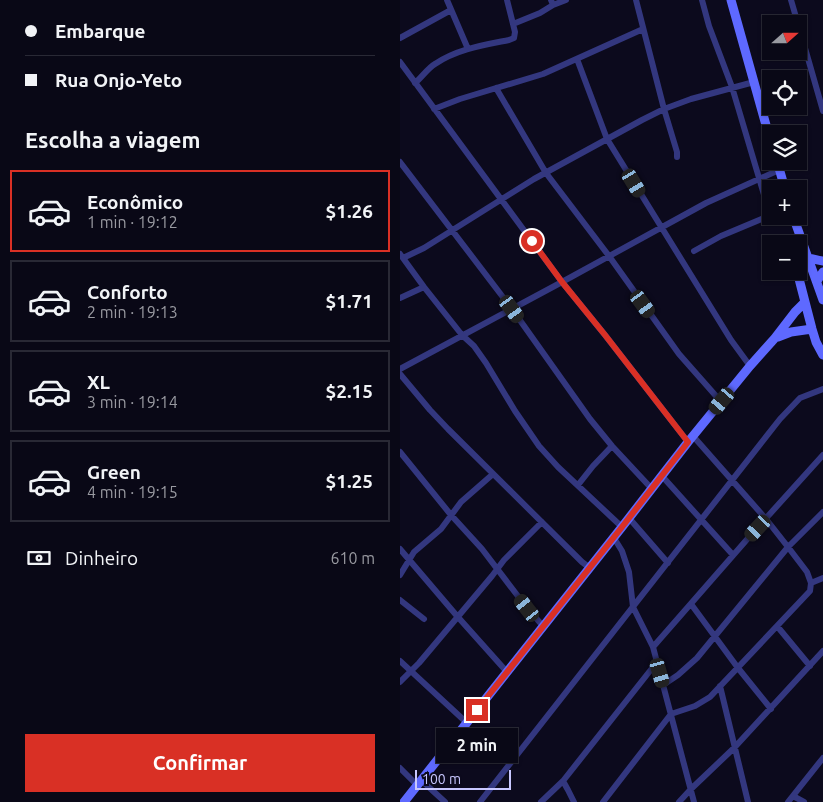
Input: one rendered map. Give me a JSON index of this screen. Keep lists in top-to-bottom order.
{
  "scale_bar": "100 m",
  "north": "right",
  "page": {
    "banner": ["Embarque", "Rua Onjo-Yeto"],
    "map_buttons": ["+", "−"],
    "heading": "Escolha a viagem",
    "list": [
      {
        "name": "Econômico",
        "note": "1 min · 19:12",
        "value": "$1.26"
      },
      {
        "name": "Conforto",
        "note": "2 min · 19:13",
        "value": "$1.71"
      },
      {
        "name": "XL",
        "note": "3 min · 19:14",
        "value": "$2.15"
      },
      {
        "name": "Green",
        "note": "4 min · 19:15",
        "value": "$1.25"
      }
    ],
    "pay": ["Dinheiro", "610 m"],
    "buttons": "Confirmar",
    "bubble": "2 min",
    "scale": "100 m"
  }
}
